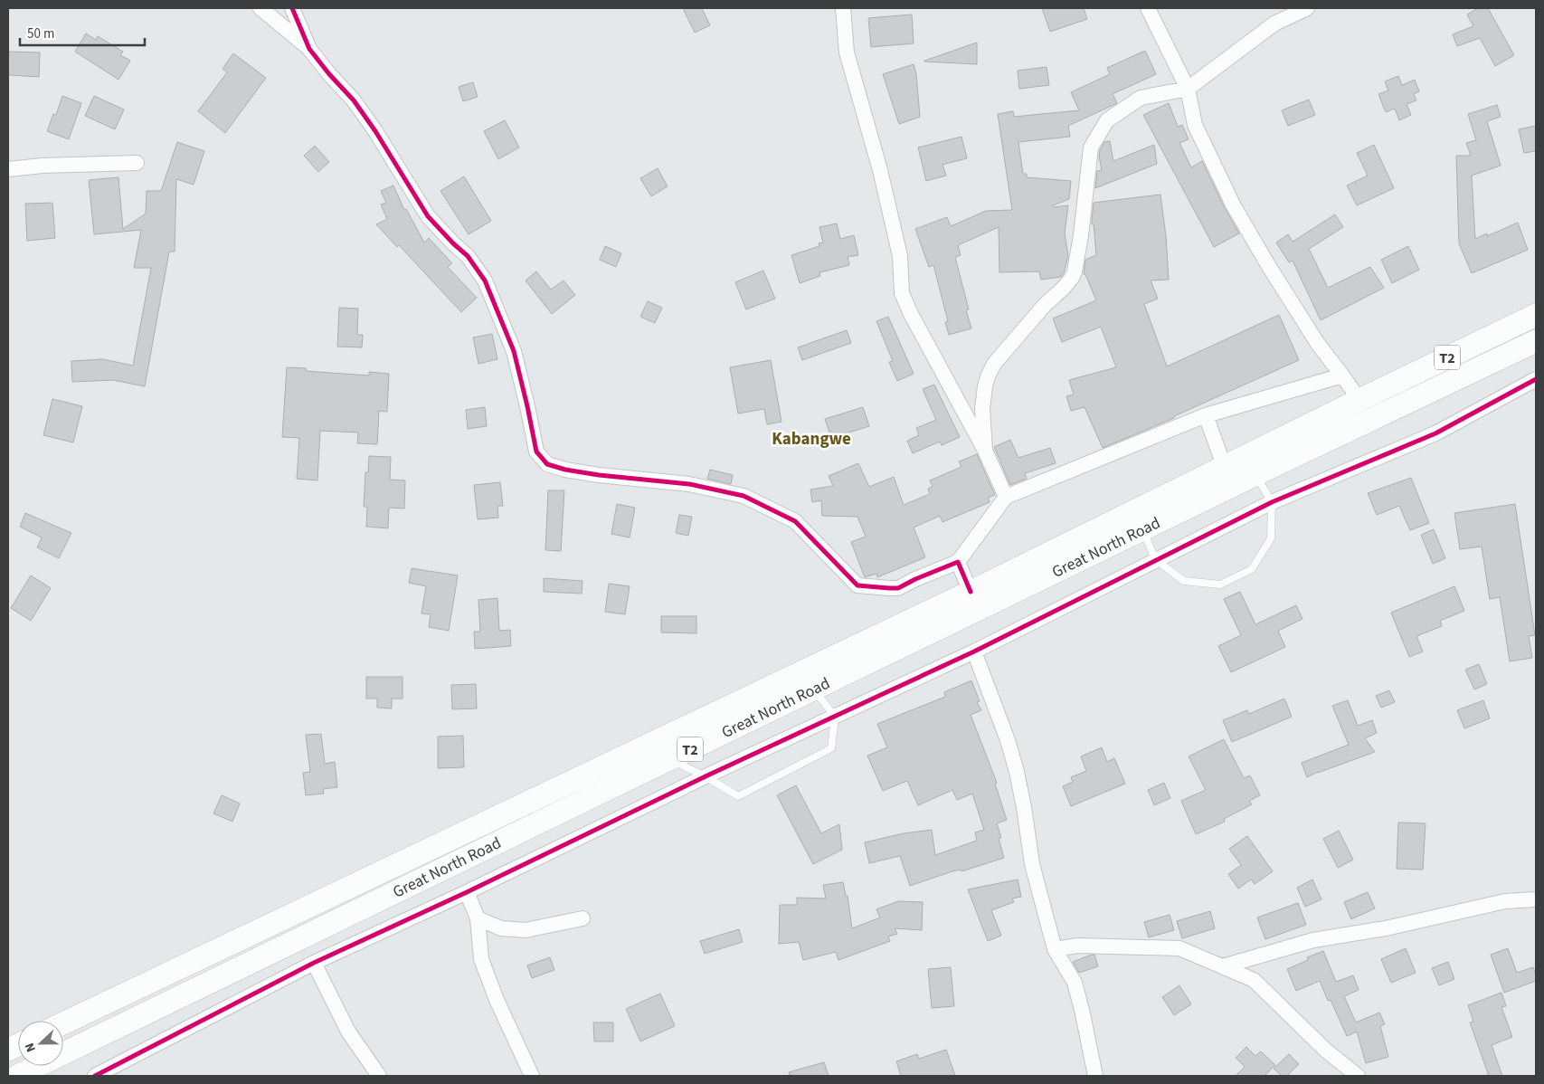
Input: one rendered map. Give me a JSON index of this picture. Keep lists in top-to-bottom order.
{
  "streets": {
    "main road": ["T2", "Great North Road"]
  },
  "districts": ["Kabangwe"],
  "scale_bar": "50 m",
  "north": "left"
}
